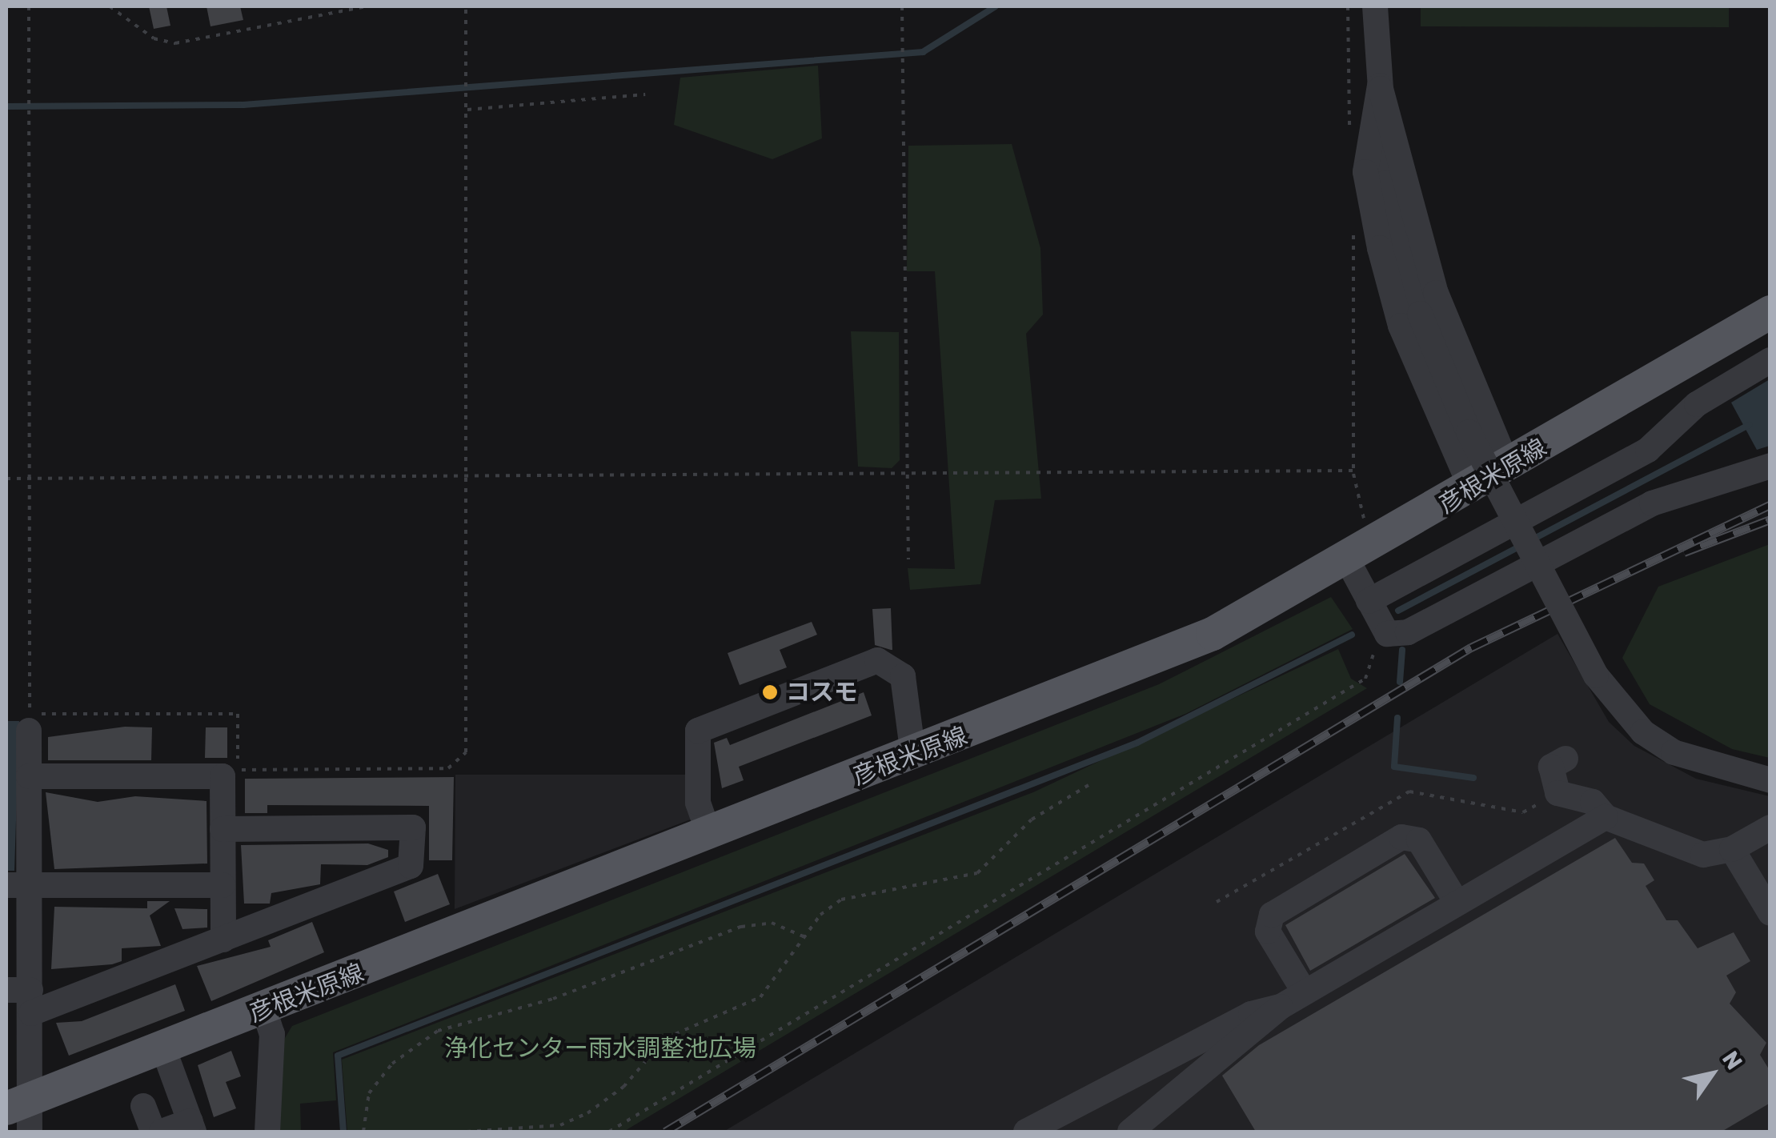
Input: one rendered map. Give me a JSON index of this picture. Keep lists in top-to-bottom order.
{
  "streets": {
    "main road": ["彦根米原線"]
  },
  "parks": ["浄化センター雨水調整池広場"],
  "places": ["コスモ"],
  "north": "top right"
}
